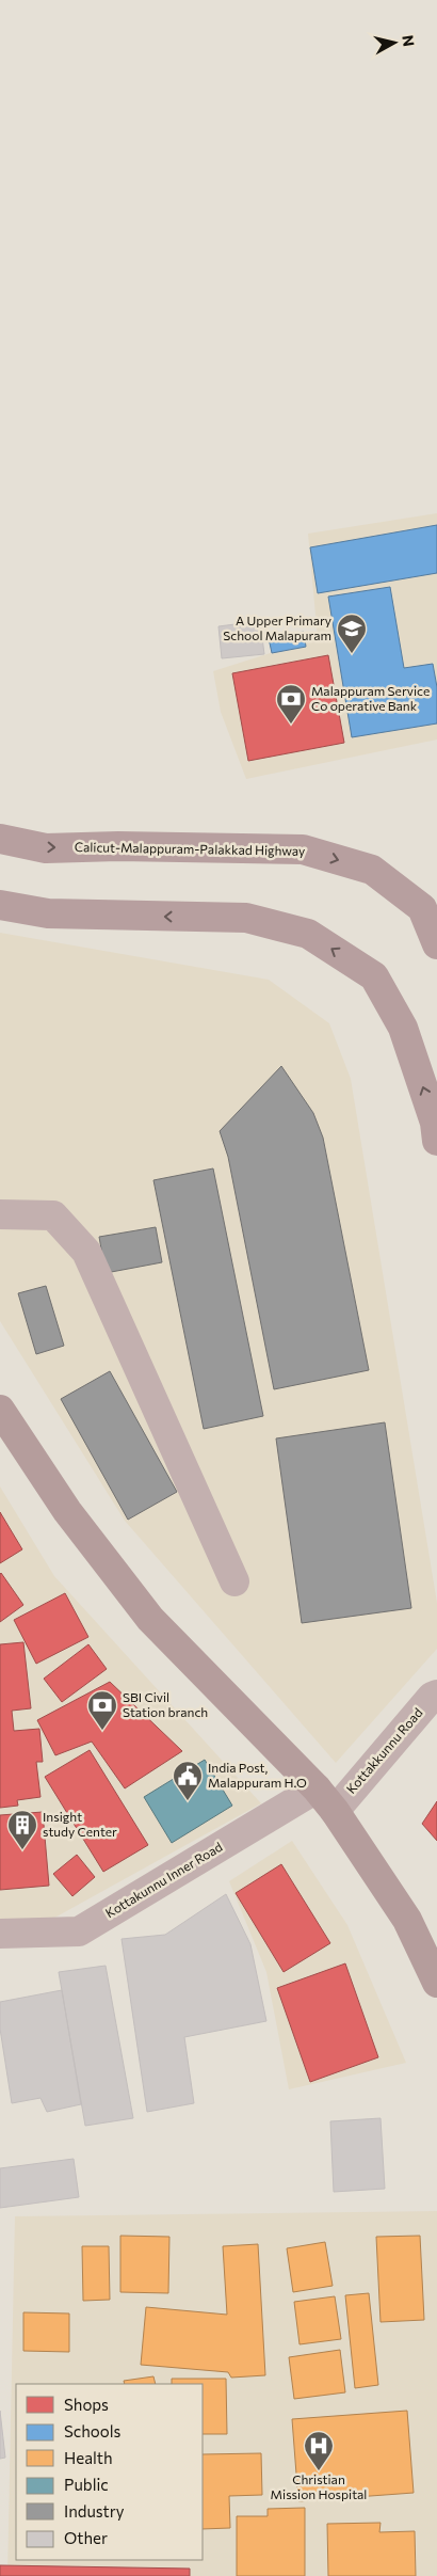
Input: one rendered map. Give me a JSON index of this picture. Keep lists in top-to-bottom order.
{
  "streets": {
    "highway": ["Calicut-Malappuram-Palakkad Highway"],
    "street": ["Kottakkunnu Road", "Kottakunnu Inner Road"]
  },
  "crossings": [
    ["Kottakkunnu Road", "Kottakunnu Inner Road"]
  ],
  "one_way": ["Calicut-Malappuram-Palakkad Highway"],
  "places": {
    "school or university": ["A Upper Primary School Malapuram"],
    "bank": ["Malappuram Service Co operative Bank", "SBI Civil Station branch"],
    "public building": ["India Post, Malappuram H.O"],
    "building": ["Insight study Center"],
    "hospital": ["Christian Mission Hospital"]
  },
  "legend": [
    "Shops",
    "Schools",
    "Health",
    "Public",
    "Industry",
    "Other"
  ],
  "north": "right"
}
